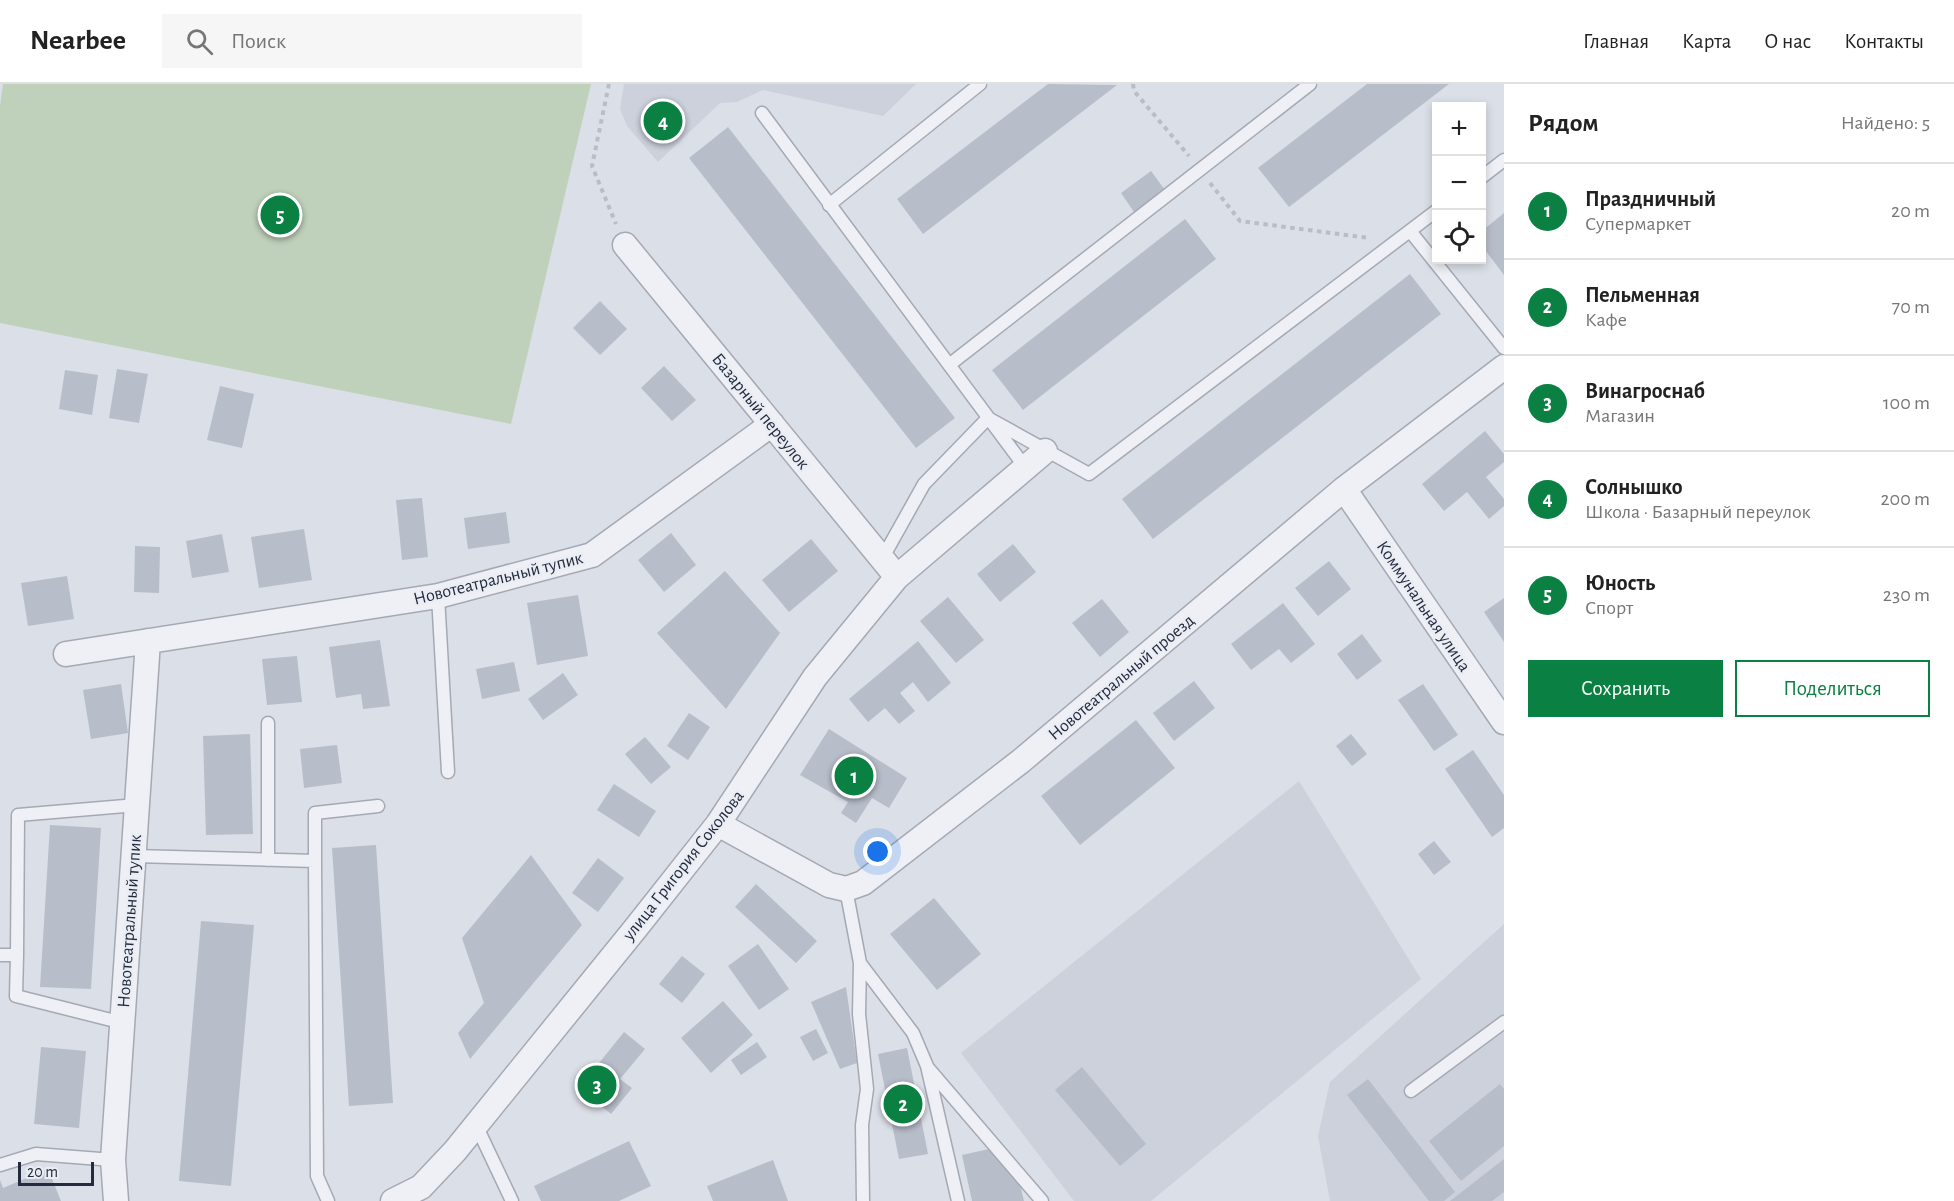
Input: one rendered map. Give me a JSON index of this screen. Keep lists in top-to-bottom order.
{
  "streets": {
    "street": [
      "Базарный переулок",
      "Новотеатральный тупик",
      "Коммунальная улица",
      "Новотеатральный проезд",
      "улица Григория Соколова"
    ]
  },
  "crossings": [
    ["Базарный переулок", "Новотеатральный тупик"],
    ["Базарный переулок", "улица Григория Соколова"],
    ["Коммунальная улица", "Новотеатральный проезд"]
  ],
  "scale_bar": "20 m",
  "page": {
    "header": "Nearbee",
    "search": "Поиск",
    "nav": [
      "Главная",
      "Карта",
      "О нас",
      "Контакты"
    ],
    "heading": ["Рядом", "Найдено: 5"],
    "pins": [
      "4",
      "5",
      "1",
      "3",
      "2"
    ],
    "map_buttons": ["+", "−"],
    "list": [
      {
        "mark": "1",
        "name": "Праздничный",
        "note": "Супермаркет",
        "value": "20 m"
      },
      {
        "mark": "2",
        "name": "Пельменная",
        "note": "Кафе",
        "value": "70 m"
      },
      {
        "mark": "3",
        "name": "Винагроснаб",
        "note": "Магазин",
        "value": "100 m"
      },
      {
        "mark": "4",
        "name": "Солнышко",
        "note": "Школа · Базарный переулок",
        "value": "200 m"
      },
      {
        "mark": "5",
        "name": "Юность",
        "note": "Спорт",
        "value": "230 m"
      }
    ],
    "buttons": ["Сохранить", "Поделиться"],
    "scale": "20 m"
  }
}
